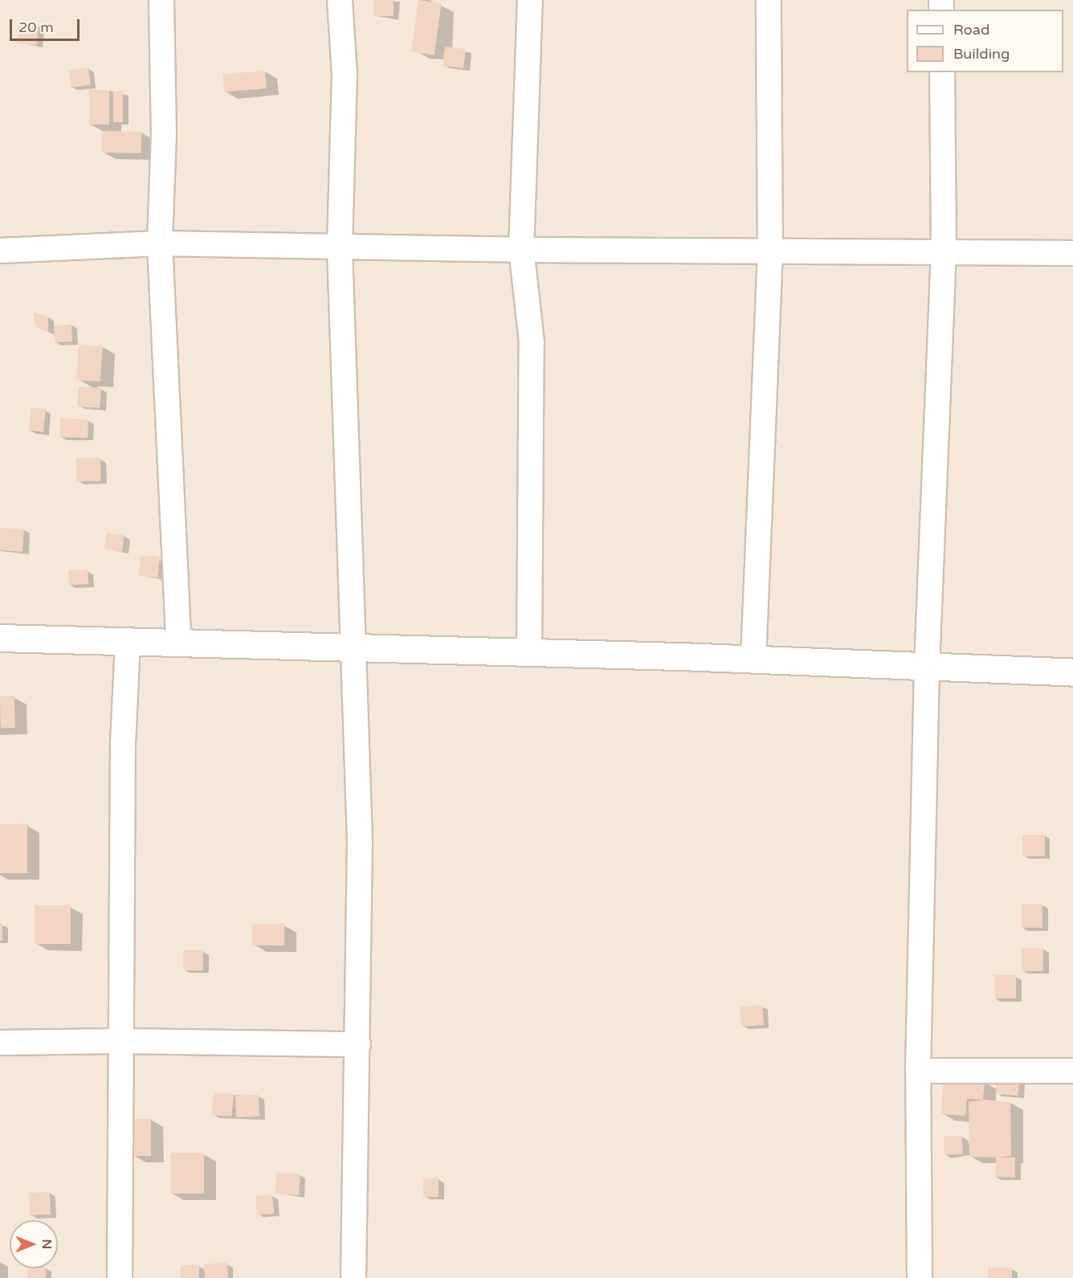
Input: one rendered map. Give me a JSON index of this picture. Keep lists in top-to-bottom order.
{
  "legend": ["Road", "Building"],
  "scale_bar": "20 m",
  "north": "right"
}
